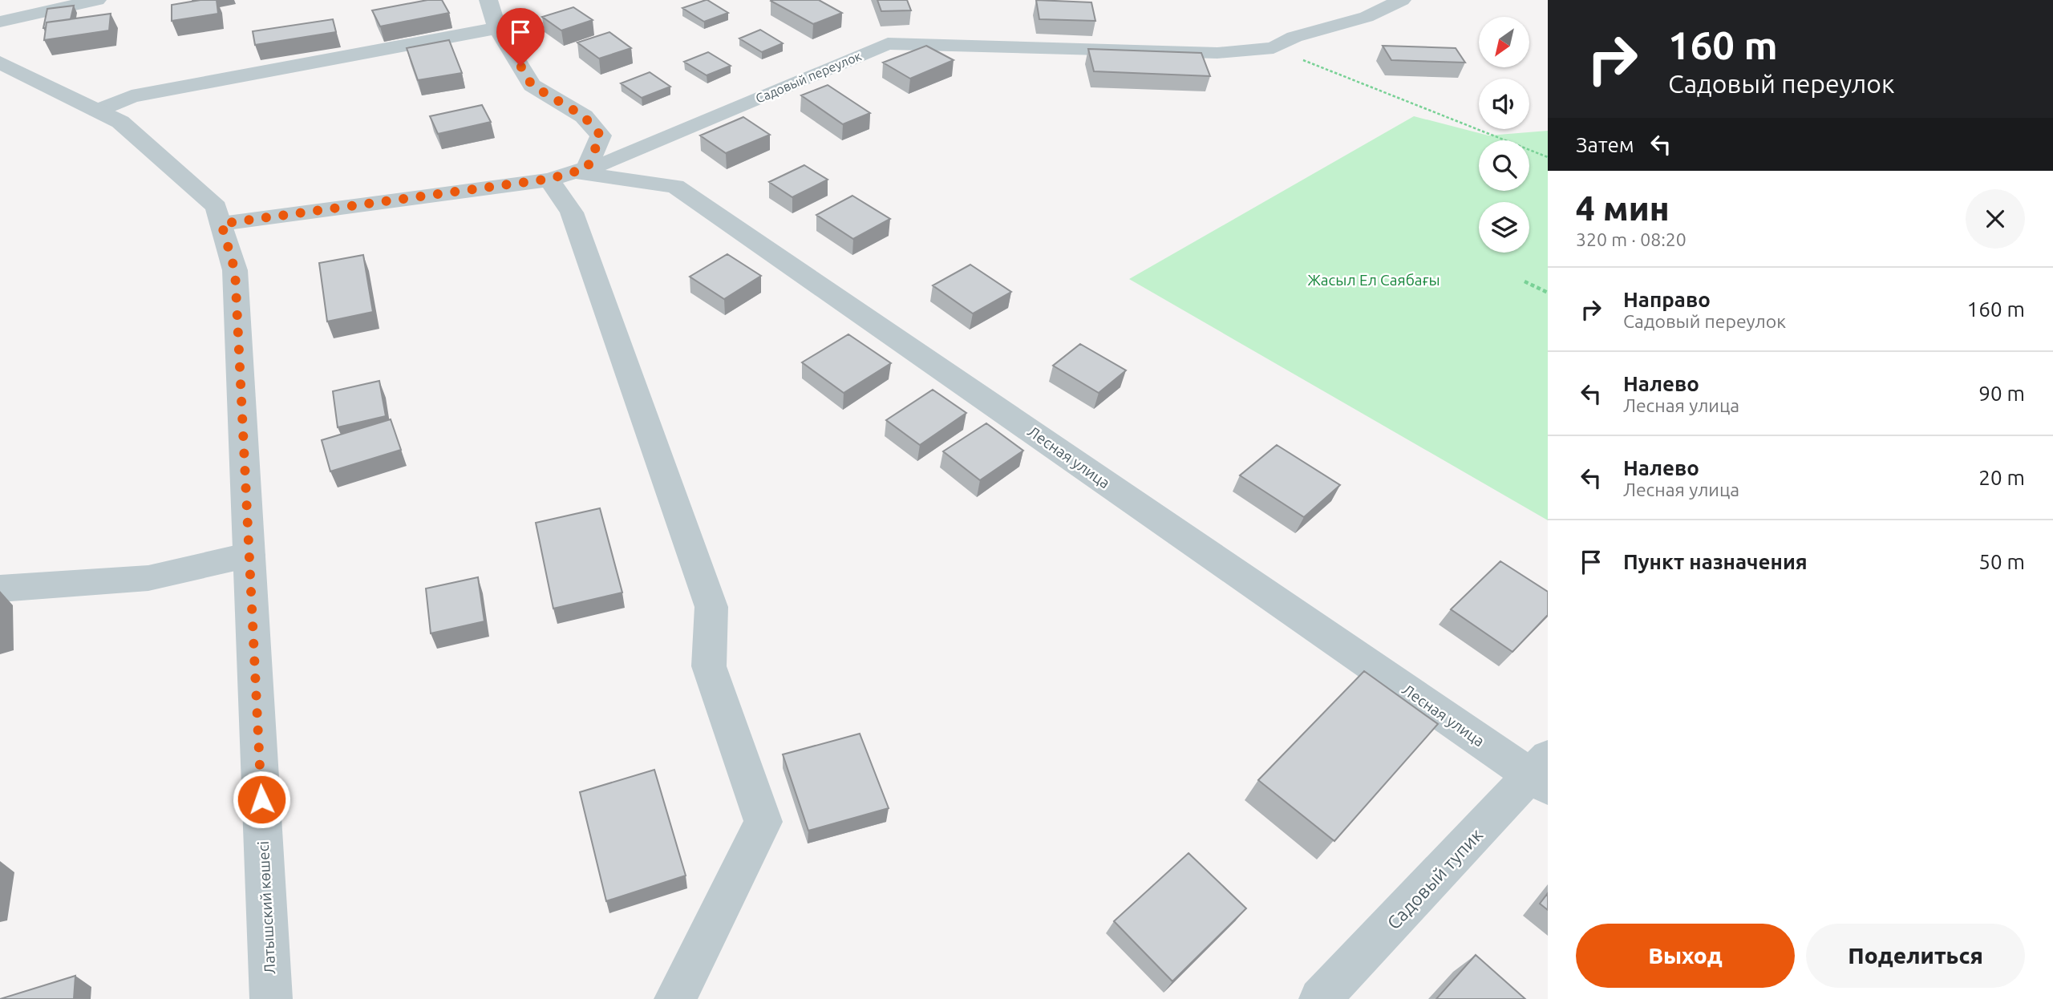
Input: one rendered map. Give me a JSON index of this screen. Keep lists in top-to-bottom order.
{
  "streets": {
    "street": [
      "Садовый переулок",
      "Лесная улица",
      "Садовый тупик",
      "Латышский көшесі"
    ]
  },
  "crossings": [
    ["Садовый переулок", "Лесная улица"],
    ["Садовый переулок", "Латышский көшесі"],
    ["Лесная улица", "Садовый тупик"]
  ],
  "parks": ["Жасыл Ел Саябағы"],
  "north": "bottom left",
  "page": {
    "turn": ["160 m", "Садовый переулок"],
    "then": "Затем",
    "heading": ["4 мин", "320 m · 08:20"],
    "list": [
      {
        "name": "Направо",
        "note": "Садовый переулок",
        "value": "160 m"
      },
      {
        "name": "Налево",
        "note": "Лесная улица",
        "value": "90 m"
      },
      {
        "name": "Налево",
        "note": "Лесная улица",
        "value": "20 m"
      },
      {
        "name": "Пункт назначения",
        "value": "50 m"
      }
    ],
    "buttons": ["Выход", "Поделиться"]
  }
}
